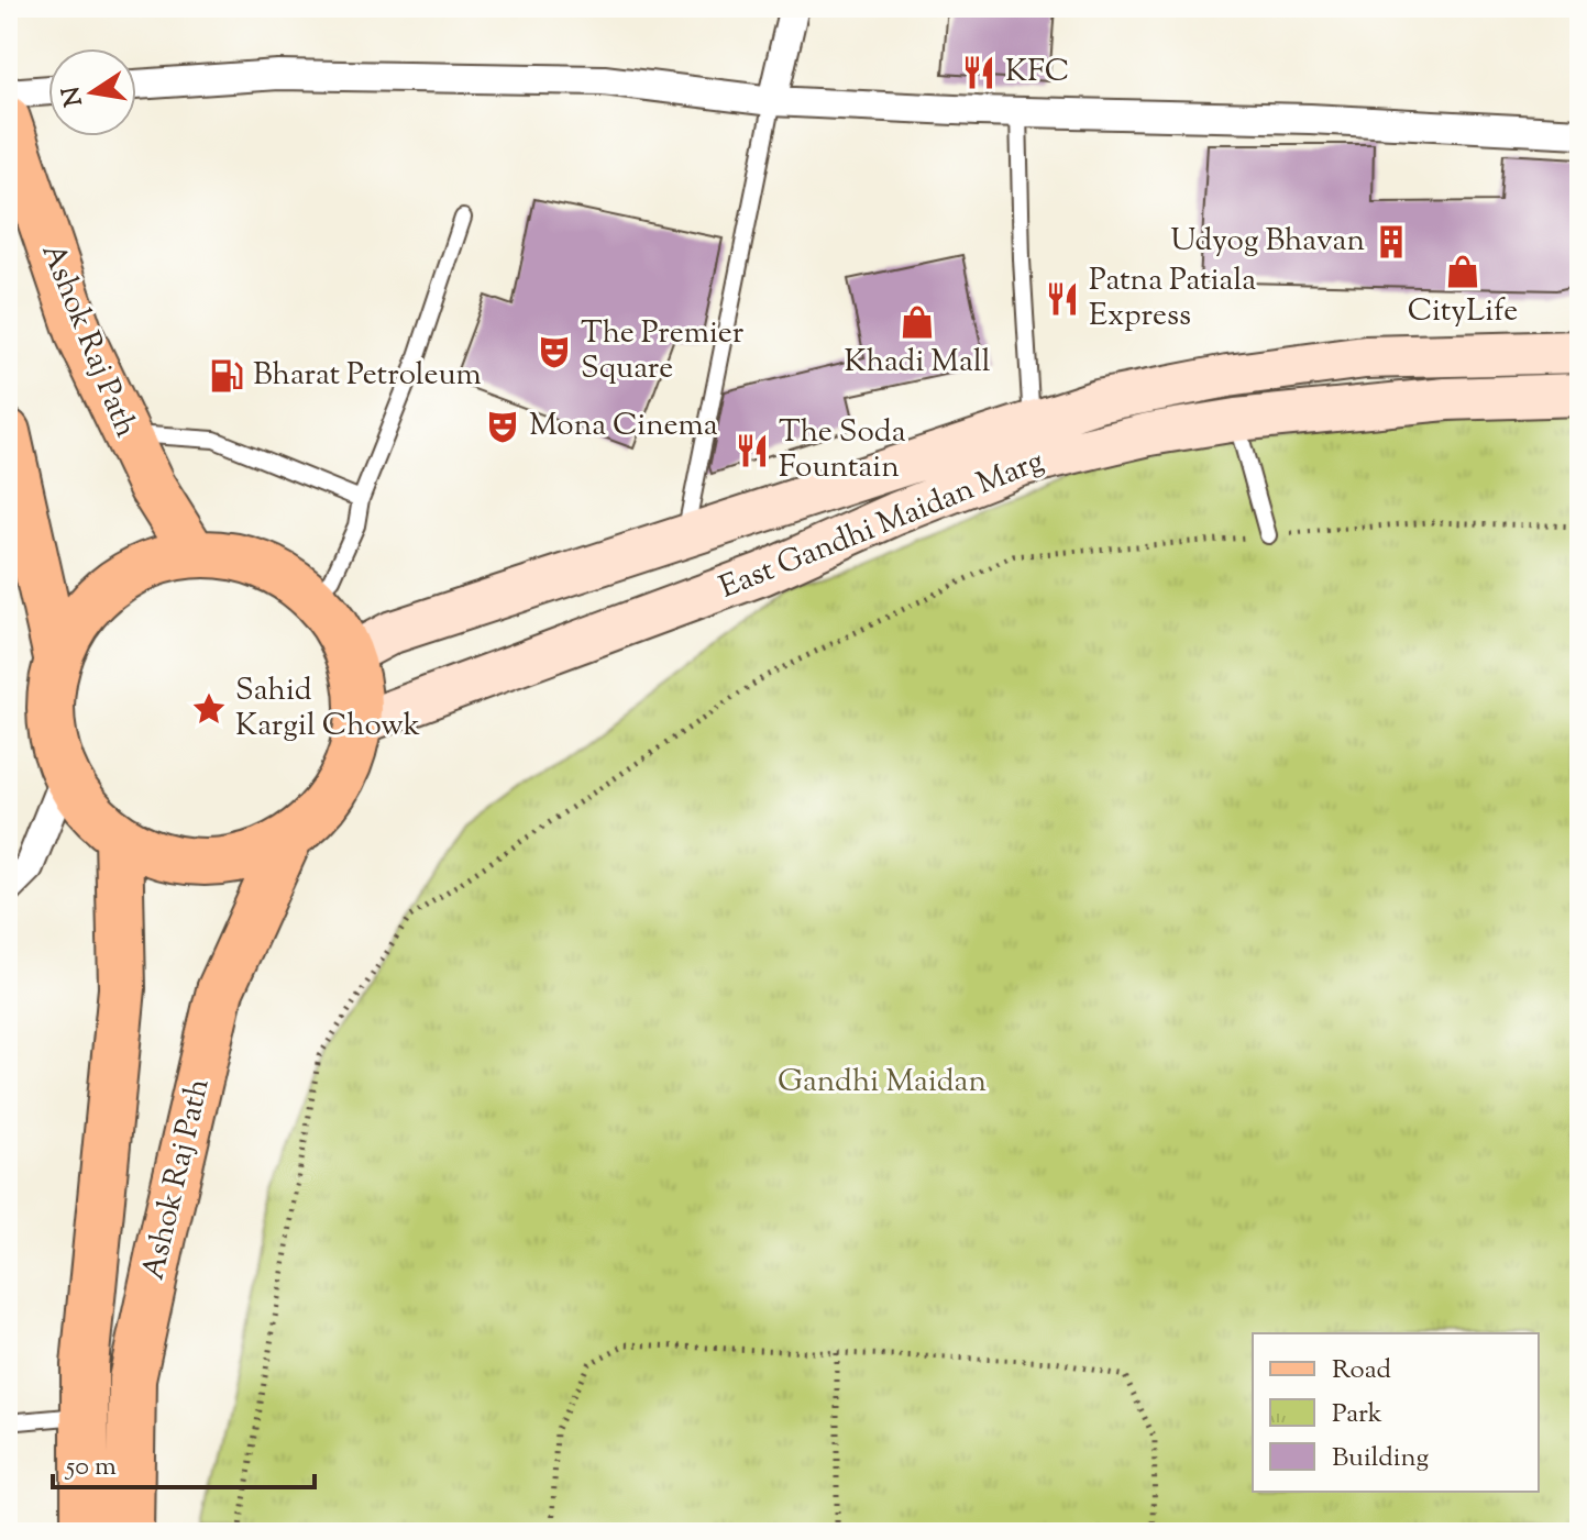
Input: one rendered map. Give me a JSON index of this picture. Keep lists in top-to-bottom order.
{
  "streets": {
    "main road": ["Ashok Raj Path", "East Gandhi Maidan Marg"]
  },
  "crossings": [
    ["Ashok Raj Path", "East Gandhi Maidan Marg"]
  ],
  "parks": ["Gandhi Maidan"],
  "places": {
    "restaurant": ["KFC", "Patna Patiala Express", "The Soda Fountain"],
    "building": ["Udyog Bhavan"],
    "shop": ["CityLife", "Khadi Mall"],
    "theatre": ["The Premier Square", "Mona Cinema"],
    "fuel station": ["Bharat Petroleum"],
    "place": ["Sahid Kargil Chowk"]
  },
  "legend": ["Road", "Park", "Building"],
  "scale_bar": "50 m",
  "north": "left"
}
